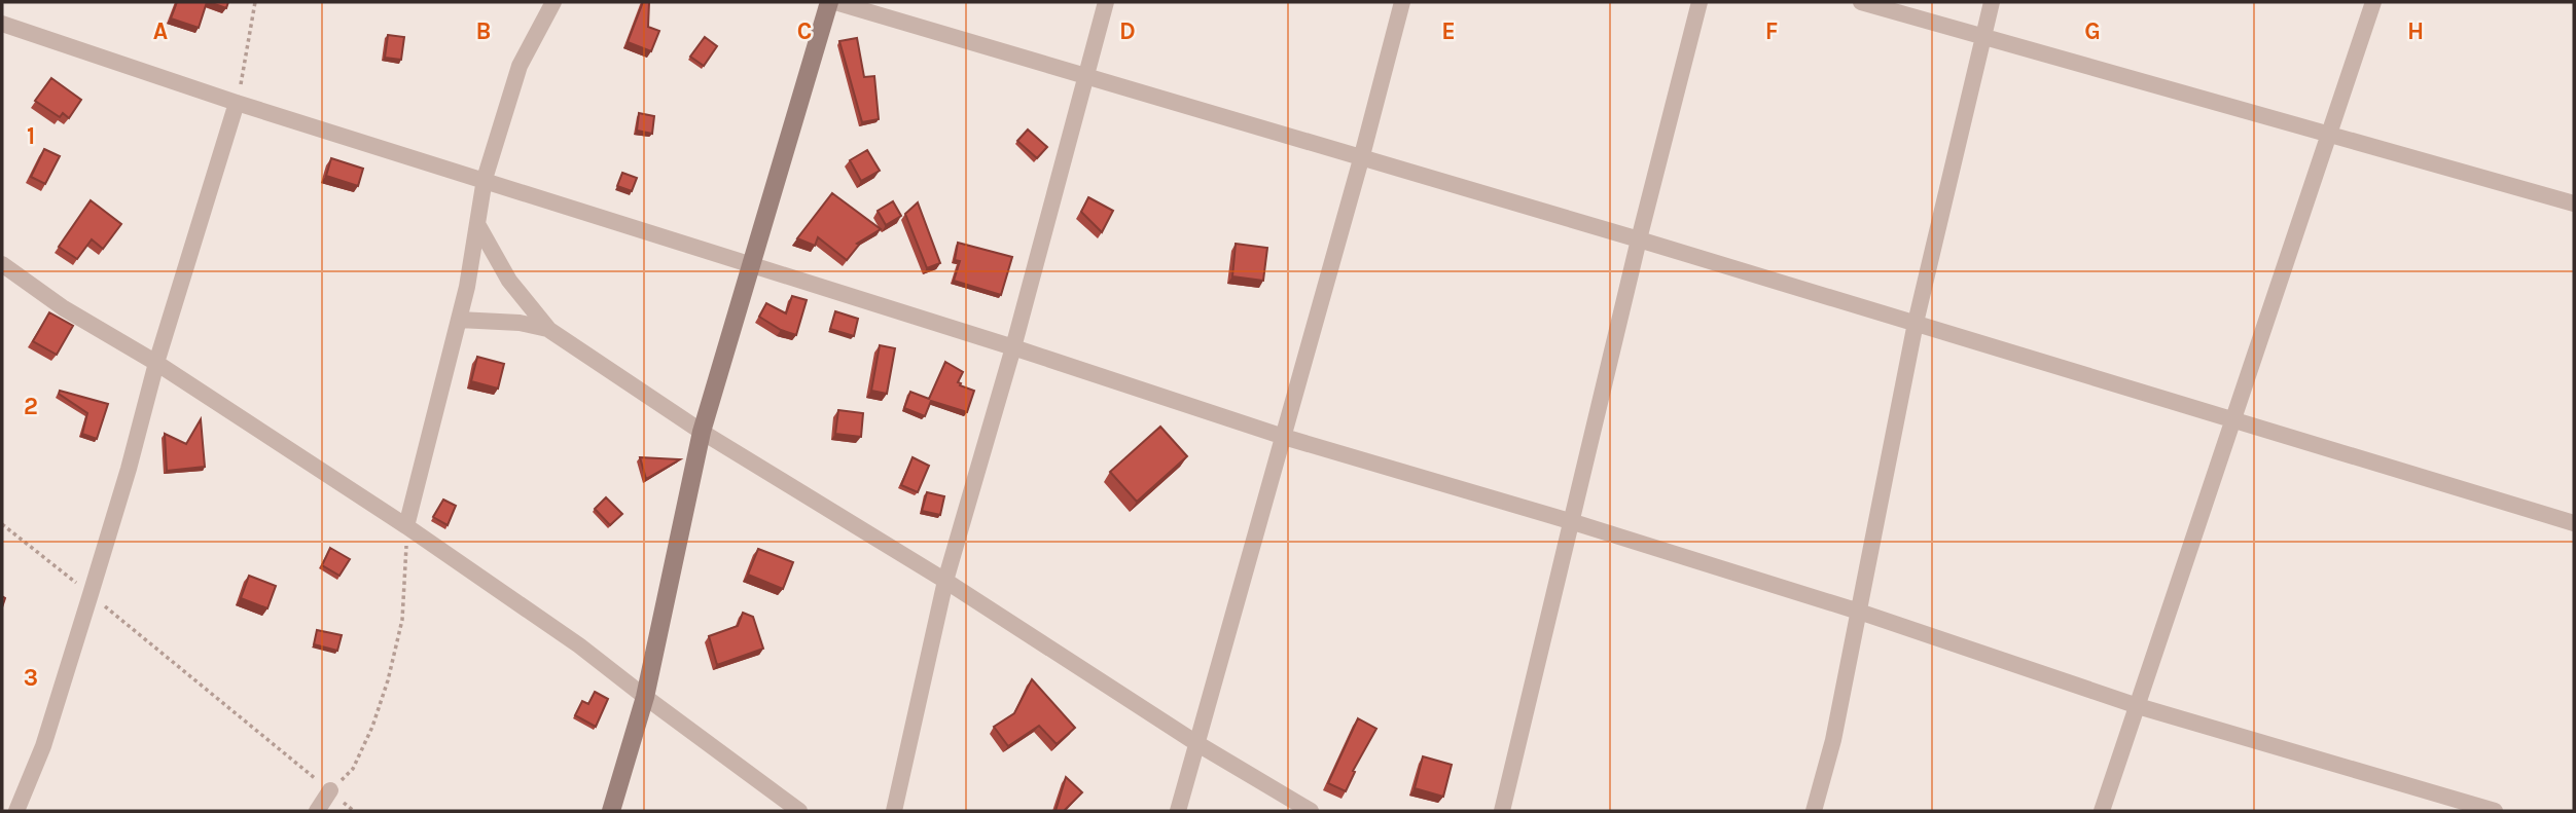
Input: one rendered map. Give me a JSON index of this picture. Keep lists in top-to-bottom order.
{
  "grid": {
    "columns": [
      "A",
      "B",
      "C",
      "D",
      "E",
      "F",
      "G",
      "H"
    ],
    "rows": ["1", "2", "3"]
  }
}
